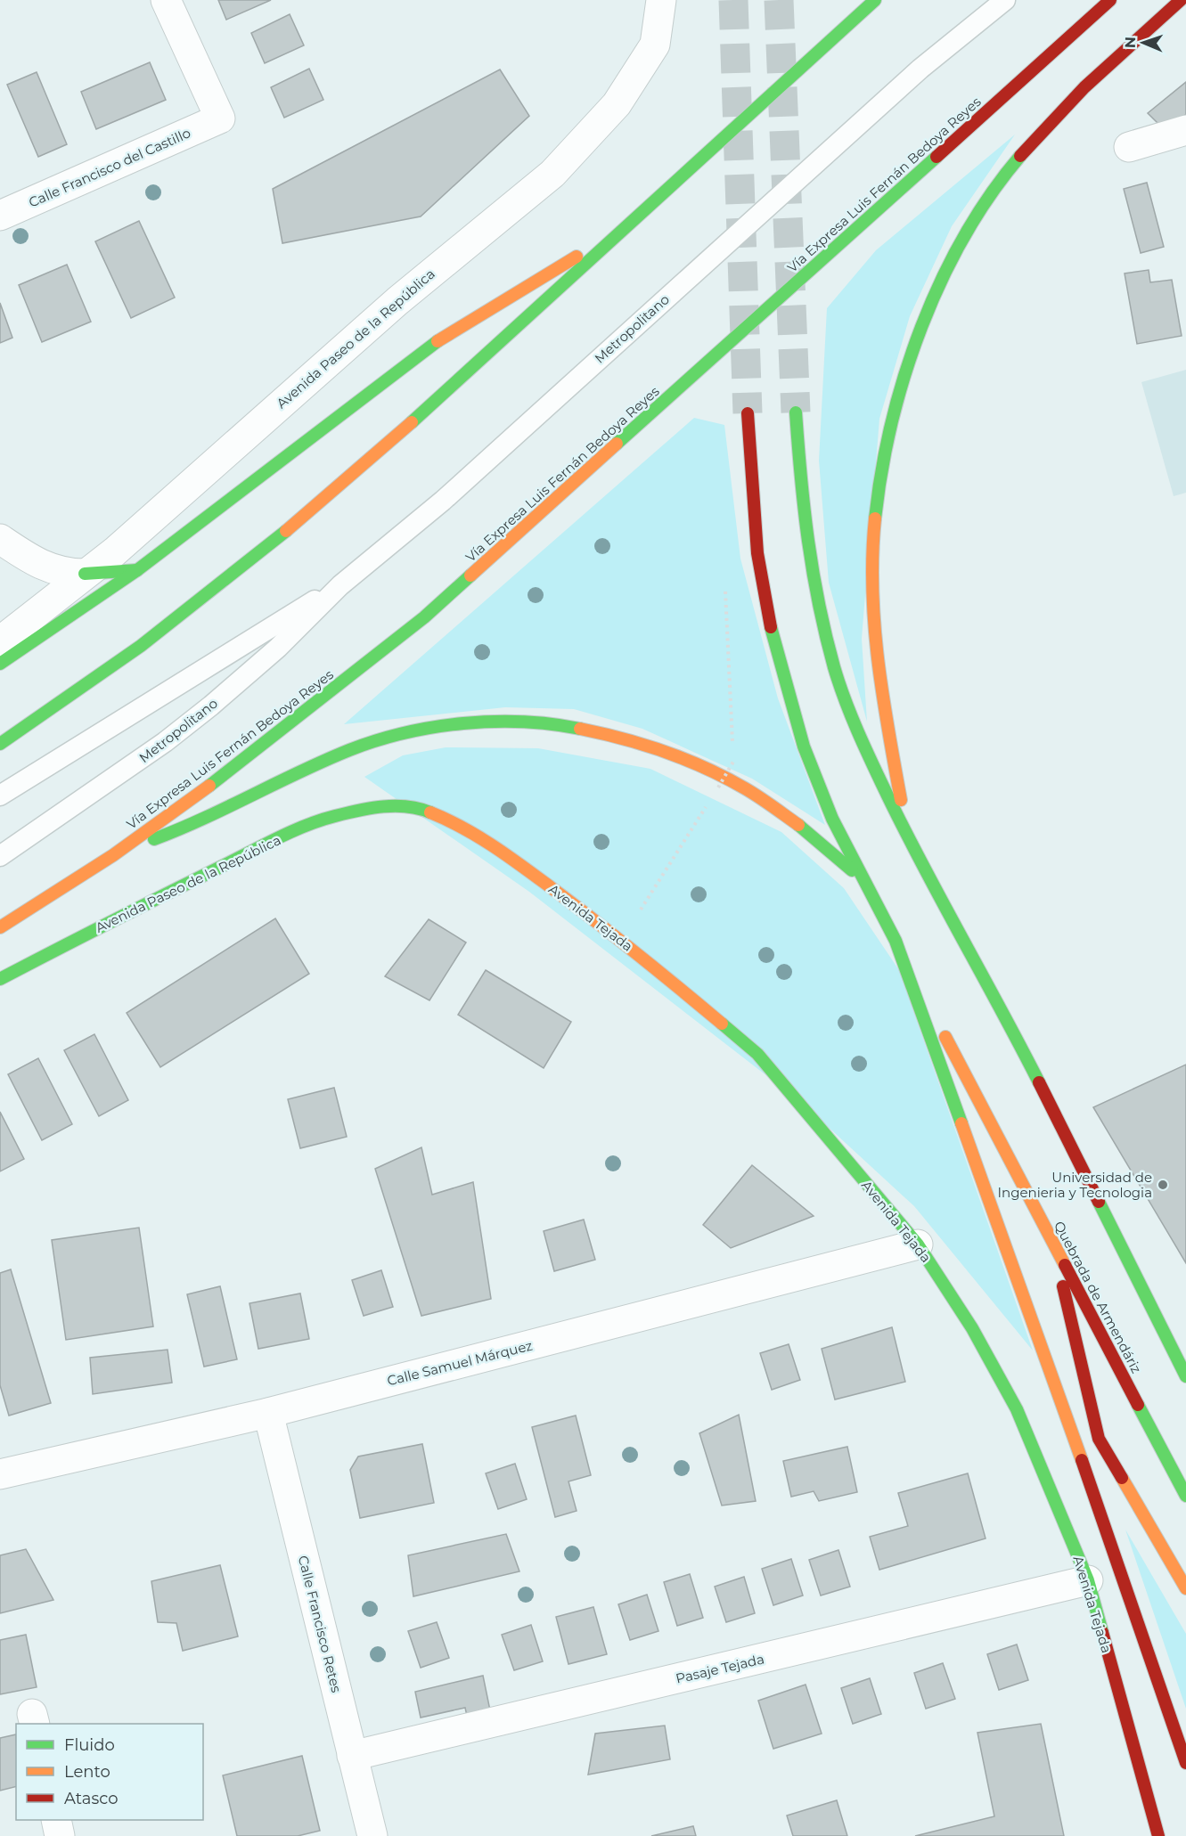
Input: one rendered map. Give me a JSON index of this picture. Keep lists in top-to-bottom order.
{
  "streets": {
    "main road": [
      "Vía Expresa Luis Fernán Bedoya Reyes",
      "Avenida Paseo de la República",
      "Avenida Tejada",
      "Quebrada de Armendáriz"
    ],
    "street": [
      "Calle Francisco del Castillo",
      "Calle Samuel Márquez",
      "Calle Francisco Retes",
      "Pasaje Tejada"
    ],
    "lane": ["Metropolitano"]
  },
  "crossings": [
    ["Avenida Paseo de la República", "Avenida Tejada"],
    ["Avenida Tejada", "Calle Samuel Márquez"],
    ["Avenida Tejada", "Pasaje Tejada"],
    ["Calle Samuel Márquez", "Calle Francisco Retes"],
    ["Calle Francisco Retes", "Pasaje Tejada"]
  ],
  "places": ["Universidad de Ingenieria y Tecnologia"],
  "legend": ["Fluido", "Lento", "Atasco"],
  "north": "left"
}
